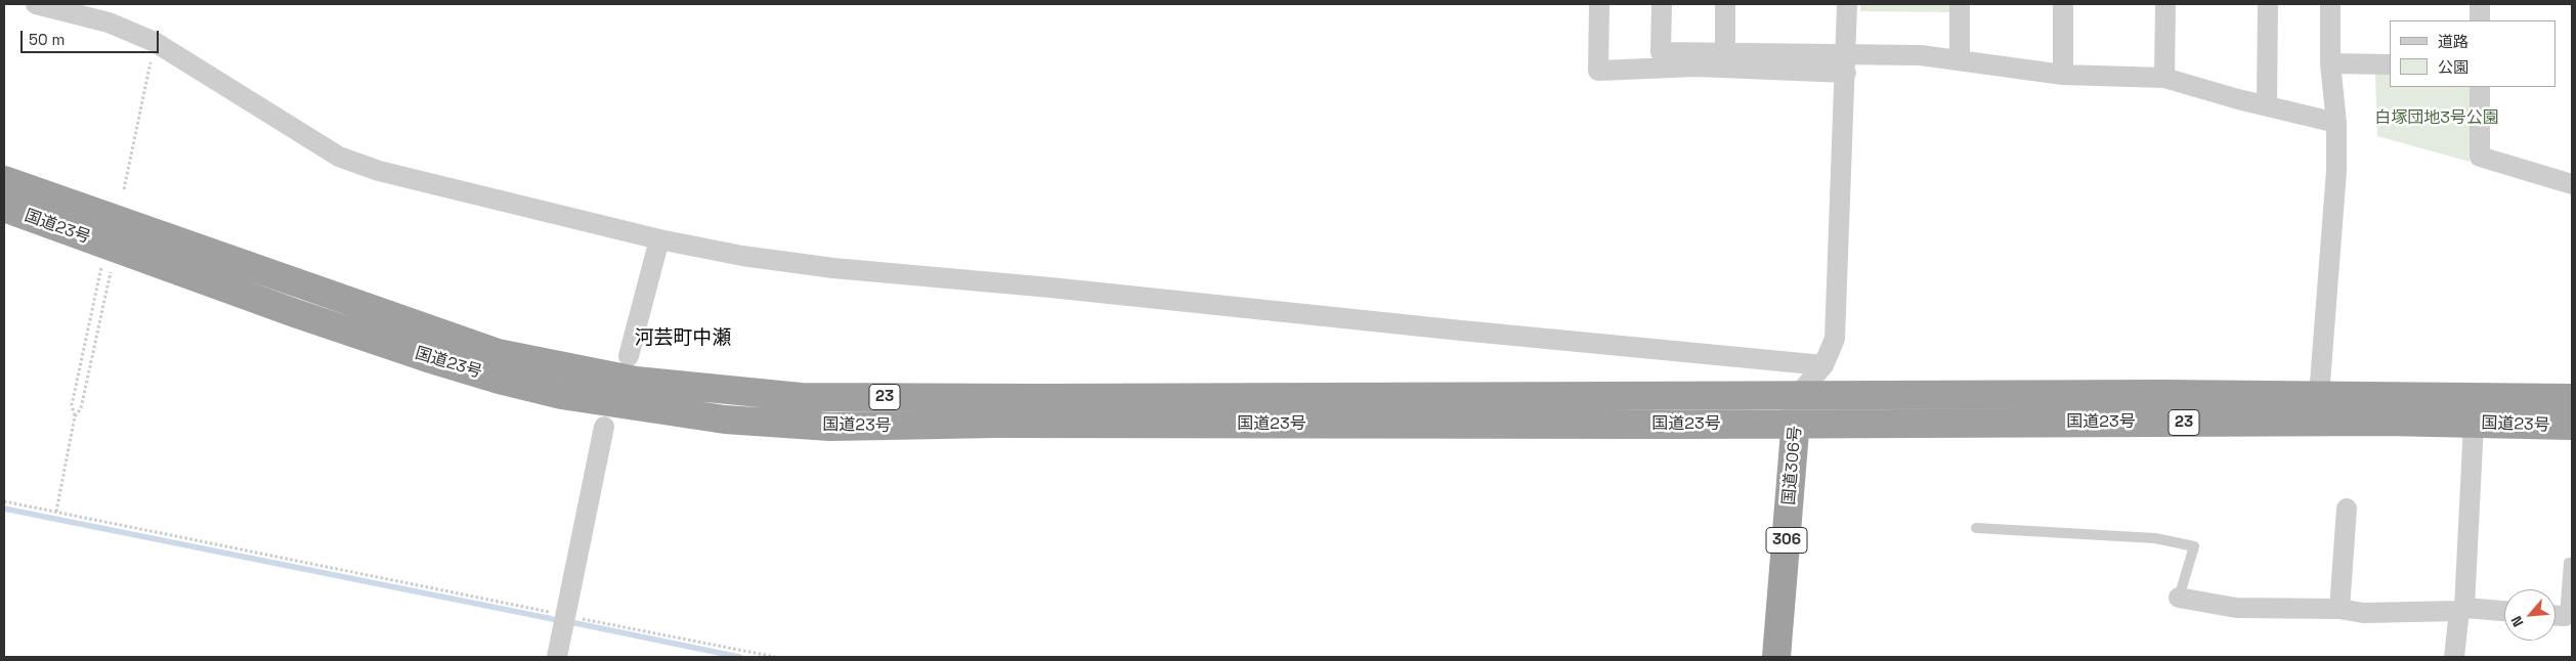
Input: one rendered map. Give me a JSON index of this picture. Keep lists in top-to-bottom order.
{
  "streets": {
    "highway": [
      "国道23号",
      "23",
      "国道306号",
      "306"
    ]
  },
  "crossings": [
    ["国道23号", "国道306号"]
  ],
  "districts": ["河芸町中瀬"],
  "parks": ["白塚団地3号公園"],
  "legend": ["道路", "公園"],
  "scale_bar": "50 m",
  "north": "bottom left"
}
